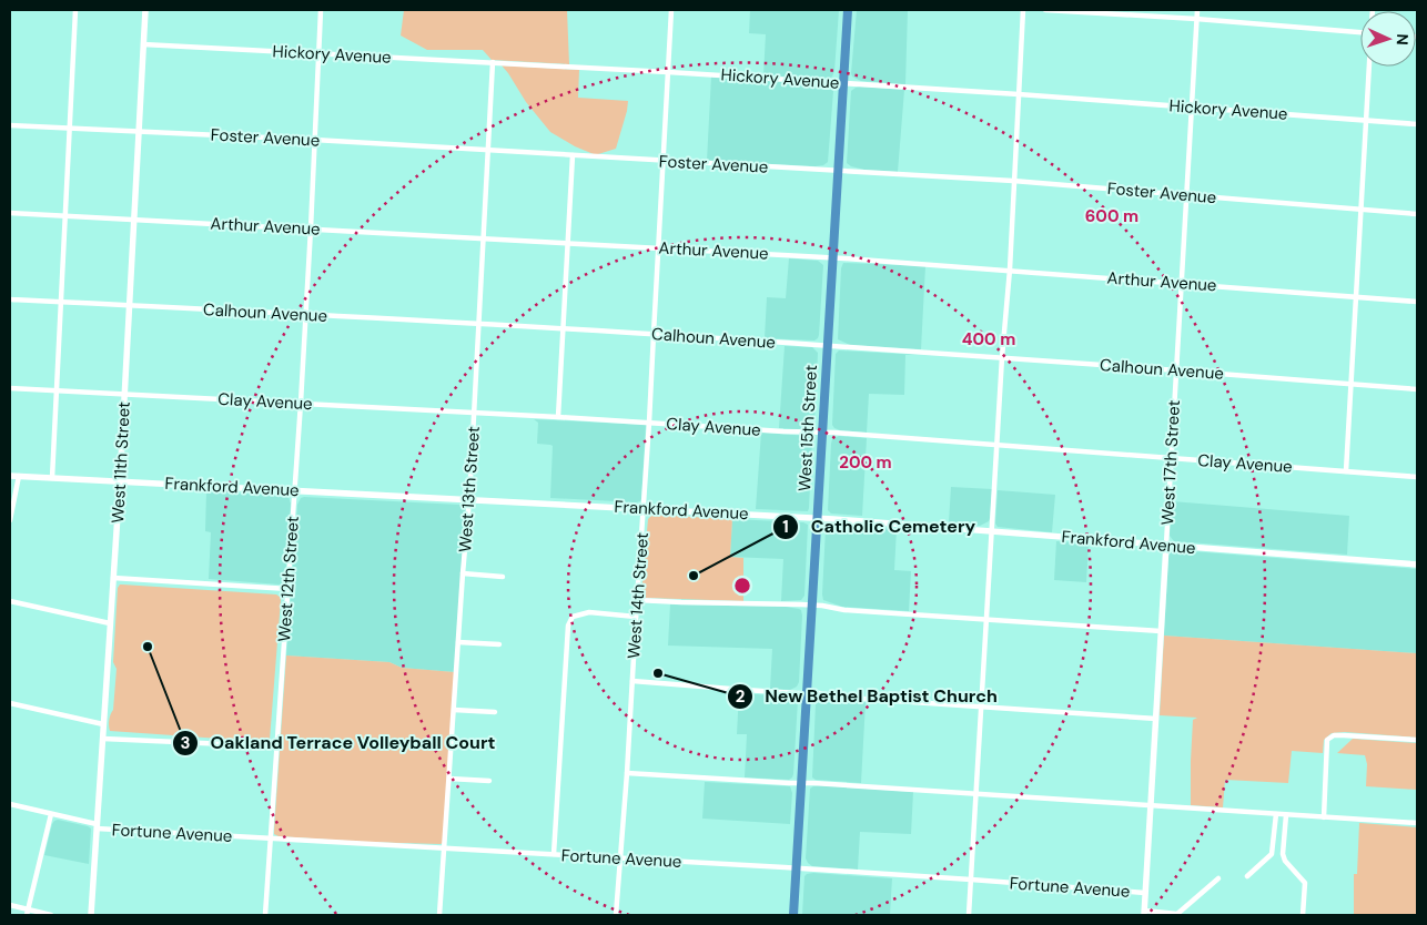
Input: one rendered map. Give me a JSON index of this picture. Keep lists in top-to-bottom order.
{
  "streets": {
    "highway": ["West 15th Street"],
    "main road": ["West 11th Street", "West 17th Street", "Frankford Avenue"],
    "street": [
      "Hickory Avenue",
      "Foster Avenue",
      "Arthur Avenue",
      "Calhoun Avenue",
      "Clay Avenue",
      "West 13th Street",
      "West 12th Street",
      "West 14th Street",
      "Fortune Avenue"
    ]
  },
  "crossings": [
    ["Hickory Avenue", "West 15th Street"],
    ["Hickory Avenue", "West 11th Street"],
    ["Hickory Avenue", "West 17th Street"],
    ["Hickory Avenue", "West 13th Street"],
    ["Hickory Avenue", "West 12th Street"],
    ["Hickory Avenue", "West 14th Street"],
    ["Foster Avenue", "West 15th Street"],
    ["Foster Avenue", "West 11th Street"],
    ["Foster Avenue", "West 17th Street"],
    ["Foster Avenue", "West 13th Street"],
    ["Foster Avenue", "West 12th Street"],
    ["Foster Avenue", "West 14th Street"],
    ["Arthur Avenue", "West 15th Street"],
    ["Arthur Avenue", "West 11th Street"],
    ["Arthur Avenue", "West 17th Street"],
    ["Arthur Avenue", "West 13th Street"],
    ["Arthur Avenue", "West 12th Street"],
    ["Arthur Avenue", "West 14th Street"],
    ["Calhoun Avenue", "West 15th Street"],
    ["Calhoun Avenue", "West 11th Street"],
    ["Calhoun Avenue", "West 17th Street"],
    ["Calhoun Avenue", "West 13th Street"],
    ["Calhoun Avenue", "West 12th Street"],
    ["Calhoun Avenue", "West 14th Street"],
    ["Clay Avenue", "West 15th Street"],
    ["Clay Avenue", "West 11th Street"],
    ["Clay Avenue", "West 17th Street"],
    ["Clay Avenue", "West 13th Street"],
    ["Clay Avenue", "West 12th Street"],
    ["Clay Avenue", "West 14th Street"],
    ["West 15th Street", "Frankford Avenue"],
    ["West 15th Street", "Fortune Avenue"],
    ["West 11th Street", "Frankford Avenue"],
    ["West 11th Street", "Fortune Avenue"],
    ["West 17th Street", "Frankford Avenue"],
    ["West 17th Street", "Fortune Avenue"],
    ["Frankford Avenue", "West 13th Street"],
    ["Frankford Avenue", "West 12th Street"],
    ["Frankford Avenue", "West 14th Street"],
    ["West 13th Street", "Fortune Avenue"],
    ["West 12th Street", "Fortune Avenue"],
    ["West 14th Street", "Fortune Avenue"]
  ],
  "places": ["Catholic Cemetery", "Oakland Terrace Volleyball Court", "New Bethel Baptist Church"],
  "north": "right",
  "rings": ["600 m", "400 m", "200 m"]
}
